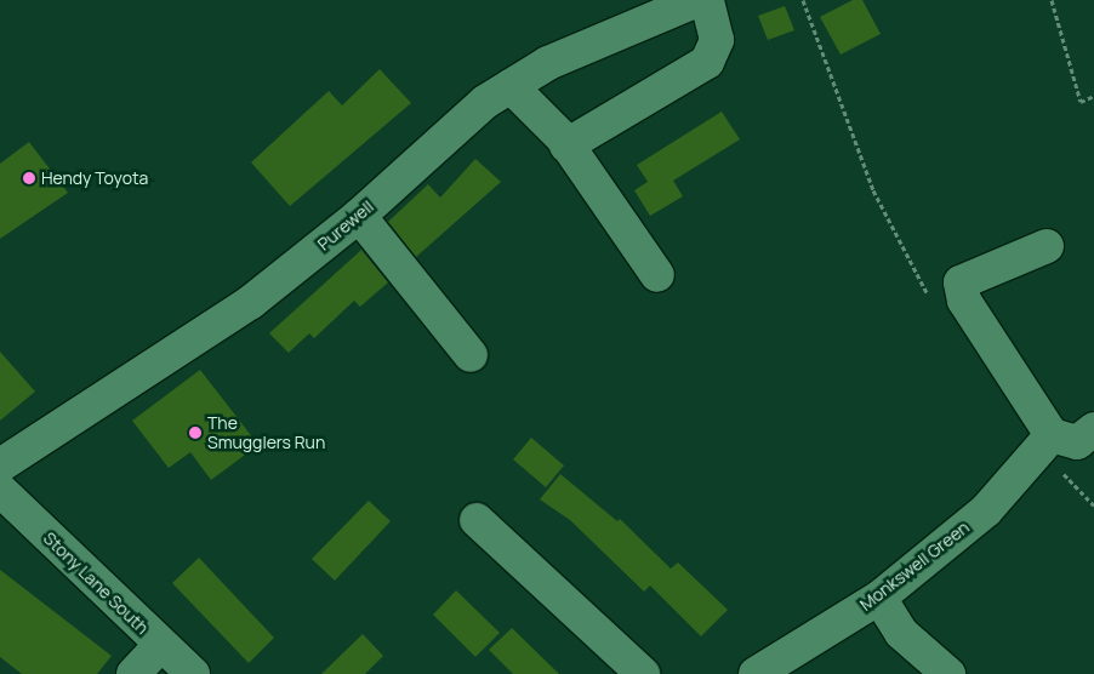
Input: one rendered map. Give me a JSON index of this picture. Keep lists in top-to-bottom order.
{
  "streets": {
    "street": ["Purewell", "Monkswell Green", "Stony Lane South"]
  },
  "places": ["Hendy Toyota", "The Smugglers Run"]
}
